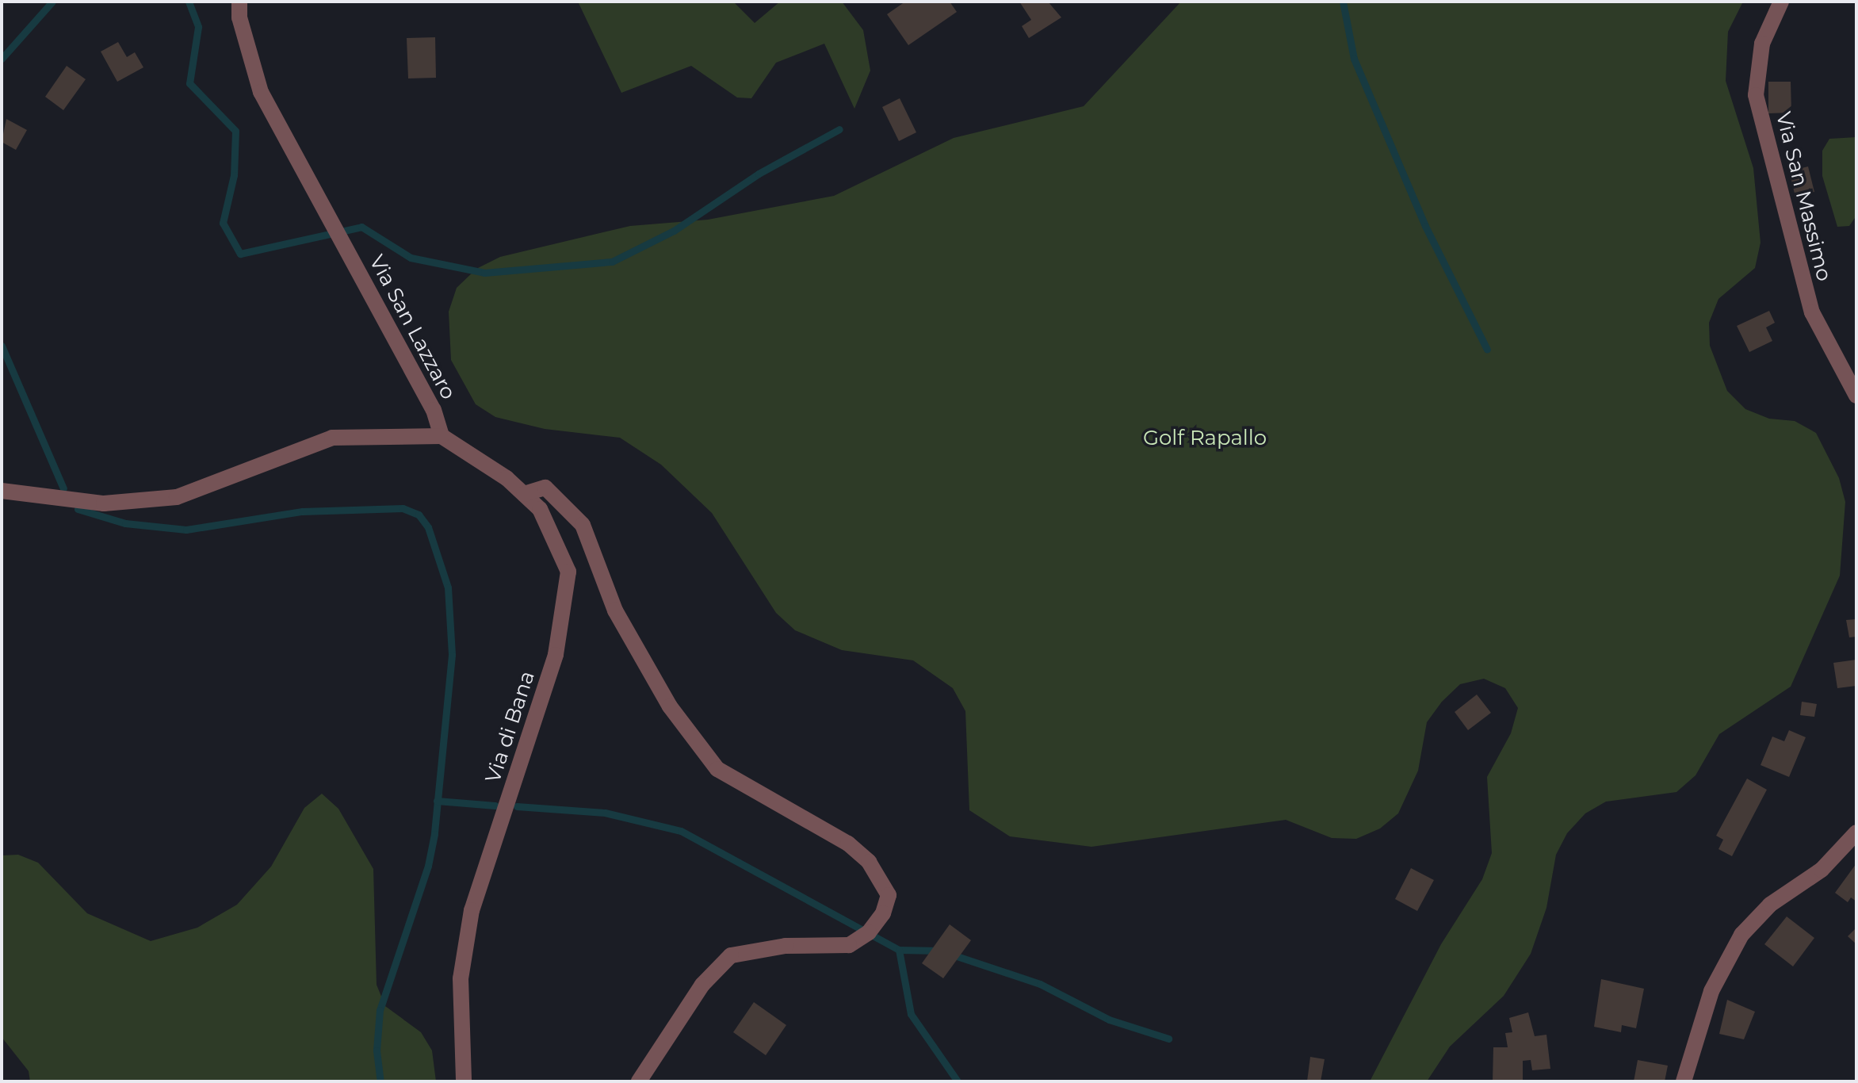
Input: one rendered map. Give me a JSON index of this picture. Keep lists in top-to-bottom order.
{
  "streets": {
    "street": ["Via San Massimo", "Via San Lazzaro", "Via di Bana"]
  },
  "crossings": [
    ["Via San Lazzaro", "Via di Bana"]
  ],
  "parks": ["Golf Rapallo"]
}
